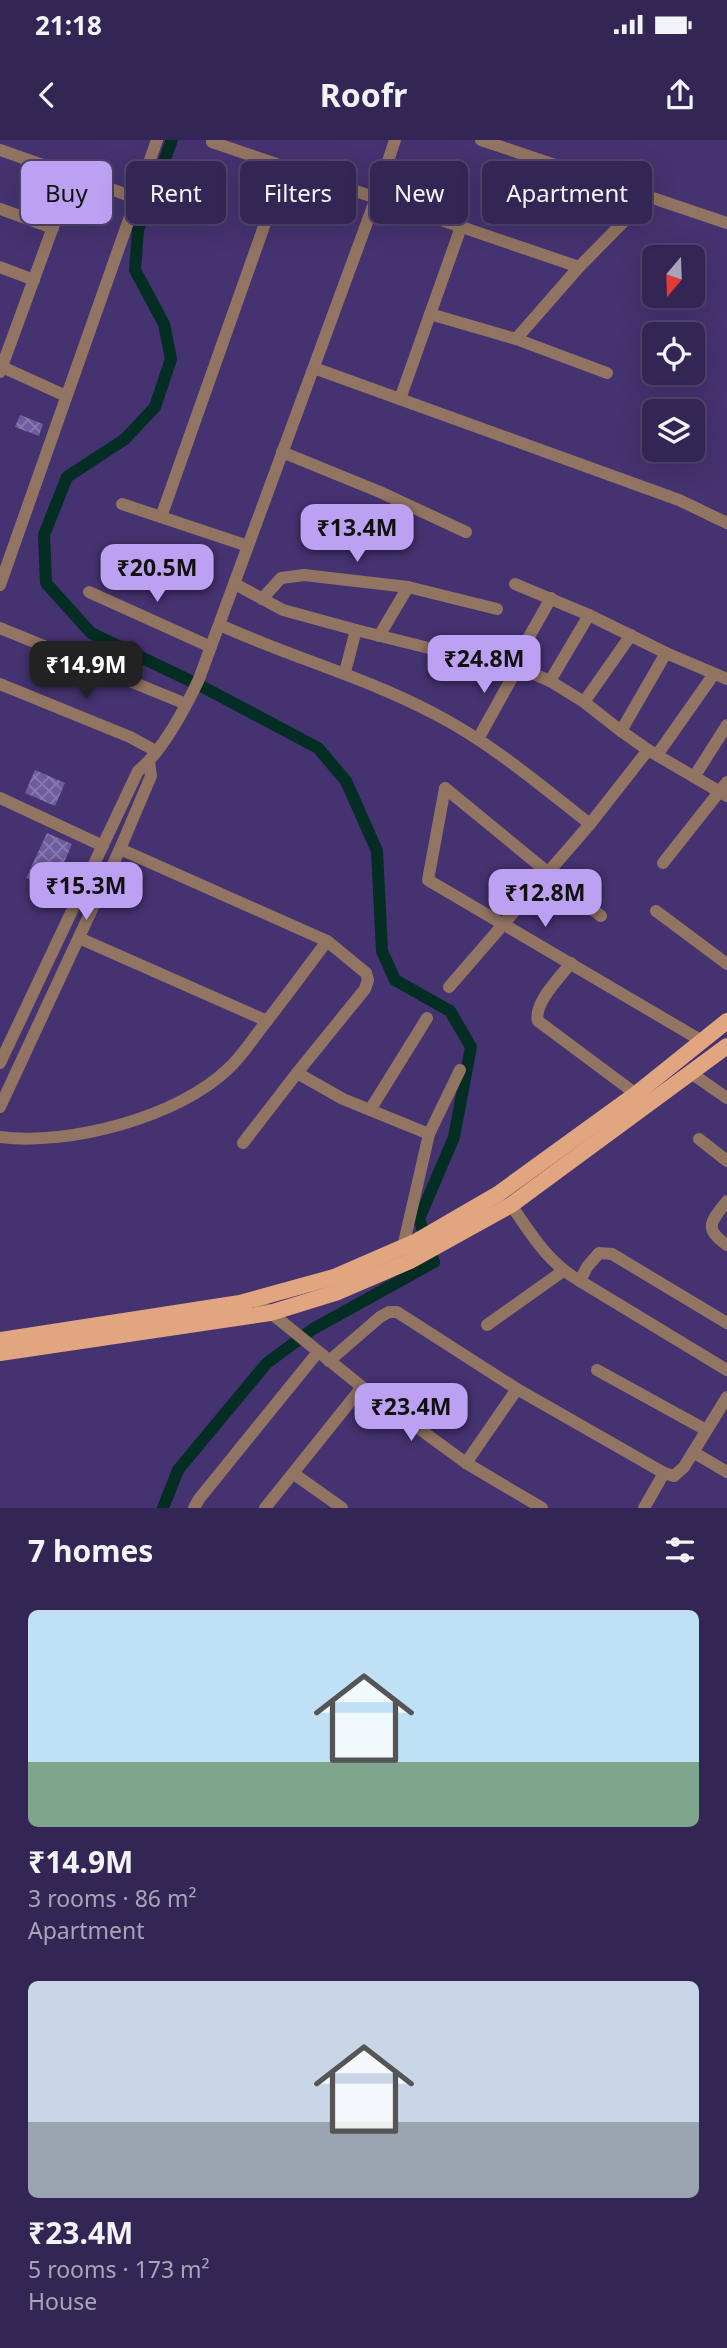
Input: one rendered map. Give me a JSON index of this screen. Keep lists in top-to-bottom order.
{
  "north": "bottom",
  "page": {
    "status": "21:18",
    "header": "Roofr",
    "chip": [
      "Buy",
      "Rent",
      "Filters",
      "New",
      "Apartment"
    ],
    "price": [
      "₹13.4M",
      "₹20.5M",
      "₹24.8M",
      "₹14.9M",
      "₹15.3M",
      "₹12.8M",
      "₹23.4M"
    ],
    "heading": "7 homes",
    "list": [
      {
        "name": "₹14.9M",
        "note": "3 rooms · 86 m² · Apartment"
      },
      {
        "name": "₹23.4M",
        "note": "5 rooms · 173 m² · House"
      }
    ]
  }
}
